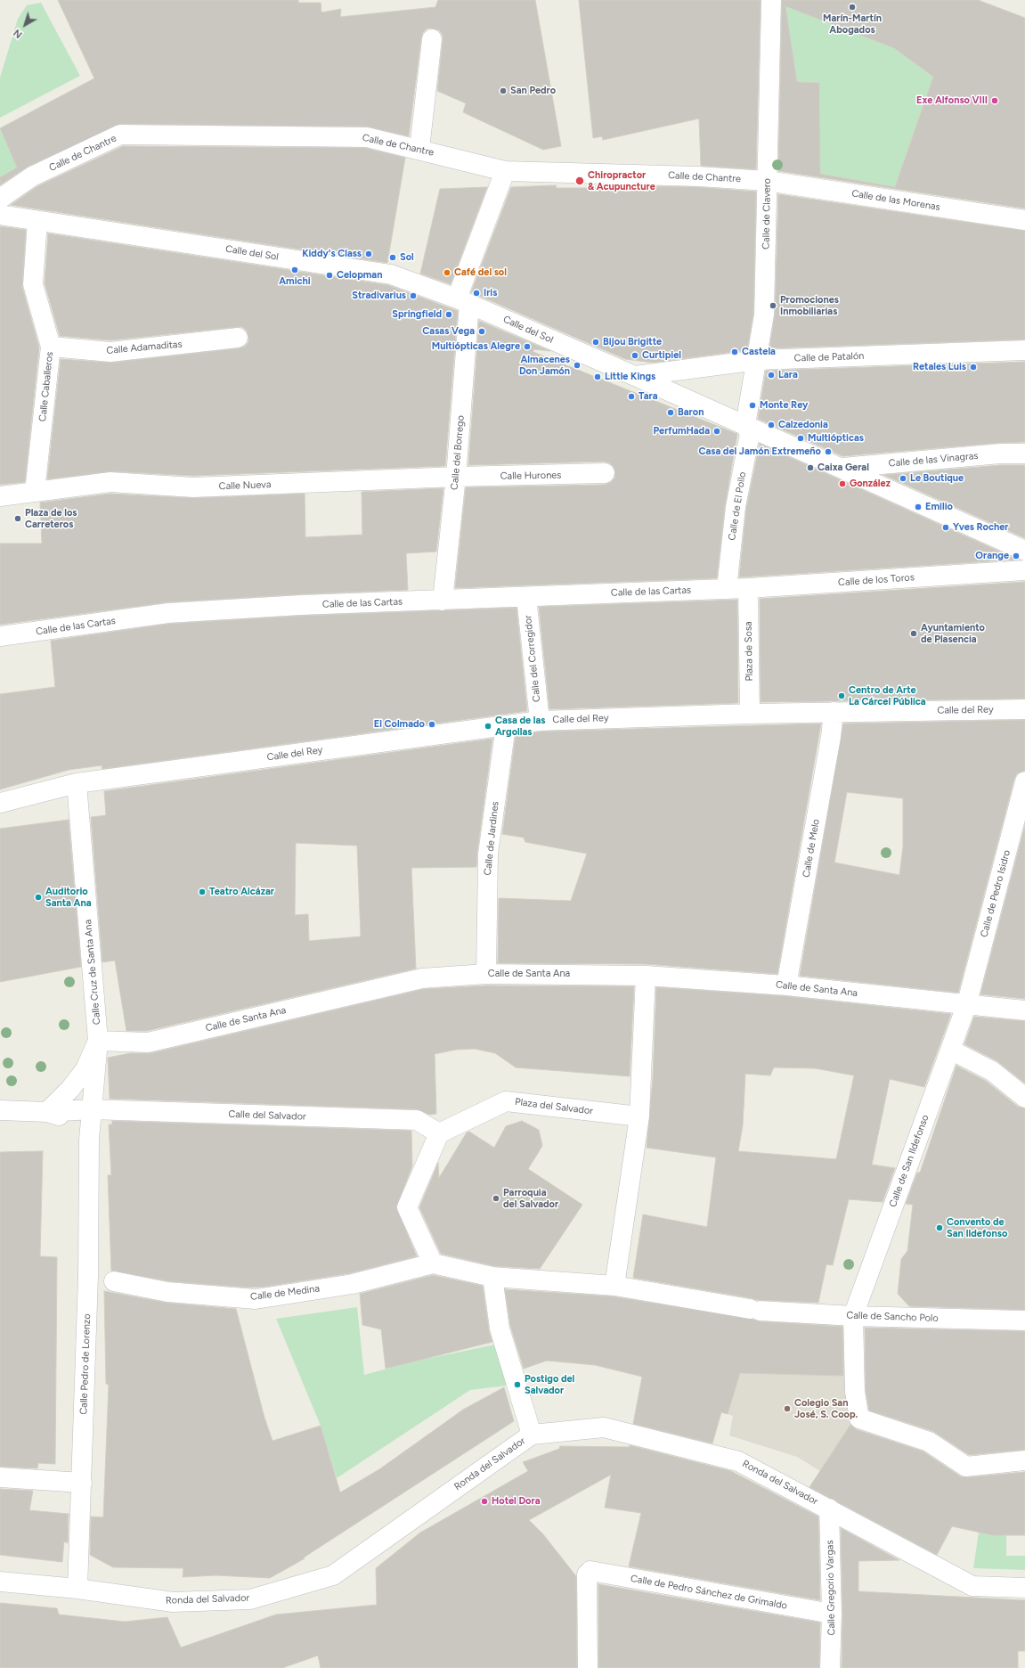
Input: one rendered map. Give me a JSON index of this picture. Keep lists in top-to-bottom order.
{
  "streets": {
    "street": [
      "Calle de Chantre",
      "Calle de las Morenas",
      "Calle de Clavero",
      "Calle del Sol",
      "Calle Adamaditas",
      "Calle de Patalón",
      "Calle Caballeros",
      "Calle del Borrego",
      "Calle de las Vinagras",
      "Calle Hurones",
      "Calle Nueva",
      "Calle de El Pollo",
      "Calle de los Toros",
      "Calle de las Cartas",
      "Plaza de Sosa",
      "Calle del Corregidor",
      "Calle del Rey",
      "Calle de Jardines",
      "Calle de Melo",
      "Calle de Pedro Isidro",
      "Calle Cruz de Santa Ana",
      "Calle de Santa Ana",
      "Plaza del Salvador",
      "Calle del Salvador",
      "Calle de San Ildefonso",
      "Calle de Medina",
      "Calle de Sancho Polo",
      "Calle Pedro de Lorenzo",
      "Ronda del Salvador",
      "Calle Gregorio Vargas",
      "Calle de Pedro Sánchez de Grimaldo"
    ]
  },
  "crossings": [
    ["Calle de Chantre", "Calle de las Morenas"],
    ["Calle de Chantre", "Calle de Clavero"],
    ["Calle de Chantre", "Calle del Borrego"],
    ["Calle de las Morenas", "Calle de Clavero"],
    ["Calle de Clavero", "Calle del Sol"],
    ["Calle de Clavero", "Calle de Patalón"],
    ["Calle de Clavero", "Calle de El Pollo"],
    ["Calle del Sol", "Calle de Patalón"],
    ["Calle del Sol", "Calle Caballeros"],
    ["Calle del Sol", "Calle del Borrego"],
    ["Calle del Sol", "Calle de las Vinagras"],
    ["Calle del Sol", "Calle de El Pollo"],
    ["Calle Adamaditas", "Calle Caballeros"],
    ["Calle Caballeros", "Calle Nueva"],
    ["Calle del Borrego", "Calle Hurones"],
    ["Calle del Borrego", "Calle Nueva"],
    ["Calle del Borrego", "Calle de las Cartas"],
    ["Calle Hurones", "Calle Nueva"],
    ["Calle de El Pollo", "Calle de los Toros"],
    ["Calle de El Pollo", "Calle de las Cartas"],
    ["Calle de los Toros", "Calle de las Cartas"],
    ["Calle de los Toros", "Plaza de Sosa"],
    ["Calle de las Cartas", "Calle del Corregidor"],
    ["Plaza de Sosa", "Calle del Rey"],
    ["Calle del Corregidor", "Calle del Rey"],
    ["Calle del Rey", "Calle de Jardines"],
    ["Calle del Rey", "Calle de Melo"],
    ["Calle del Rey", "Calle Cruz de Santa Ana"],
    ["Calle de Jardines", "Calle de Santa Ana"],
    ["Calle de Melo", "Calle de Santa Ana"],
    ["Calle de Pedro Isidro", "Calle de Santa Ana"],
    ["Calle de Pedro Isidro", "Calle de San Ildefonso"],
    ["Calle Cruz de Santa Ana", "Calle de Santa Ana"],
    ["Calle Cruz de Santa Ana", "Calle del Salvador"],
    ["Calle Cruz de Santa Ana", "Calle Pedro de Lorenzo"],
    ["Calle de Santa Ana", "Calle de San Ildefonso"],
    ["Plaza del Salvador", "Calle del Salvador"],
    ["Calle de San Ildefonso", "Calle de Sancho Polo"],
    ["Calle Pedro de Lorenzo", "Ronda del Salvador"],
    ["Ronda del Salvador", "Calle Gregorio Vargas"],
    ["Calle Gregorio Vargas", "Calle de Pedro Sánchez de Grimaldo"]
  ],
  "places": [
    "Marín-Martín Abogados",
    "San Pedro",
    "Exe Alfonso VIII",
    "Chiropractor & Acupuncture",
    "Kiddy's Class",
    "Sol",
    "Amichi",
    "Café del sol",
    "Celopman",
    "Iris",
    "Stradivarius",
    "Promociones Inmobiliarias",
    "Springfield",
    "Casas Vega",
    "Bijou Brigitte",
    "Multiópticas Alegre",
    "Castela",
    "Curtipiel",
    "Almacenes Don Jamón",
    "Retales Luis",
    "Lara",
    "Little Kings",
    "Tara",
    "Monte Rey",
    "Baron",
    "Calzedonia",
    "PerfumHada",
    "Multiópticas",
    "Casa del Jamón Extremeño",
    "Caixa Geral",
    "Le Boutique",
    "González",
    "Emilio",
    "Plaza de los Carreteros",
    "Yves Rocher",
    "Orange",
    "Ayuntamiento de Plasencia",
    "Centro de Arte La Cárcel Pública",
    "El Colmado",
    "Casa de las Argollas",
    "Teatro Alcázar",
    "Auditorio Santa Ana",
    "Parroquia del Salvador",
    "Convento de San Ildefonso",
    "Postigo del Salvador",
    "Colegio San José, S. Coop.",
    "Hotel Dora"
  ],
  "north": "bottom left"
}
